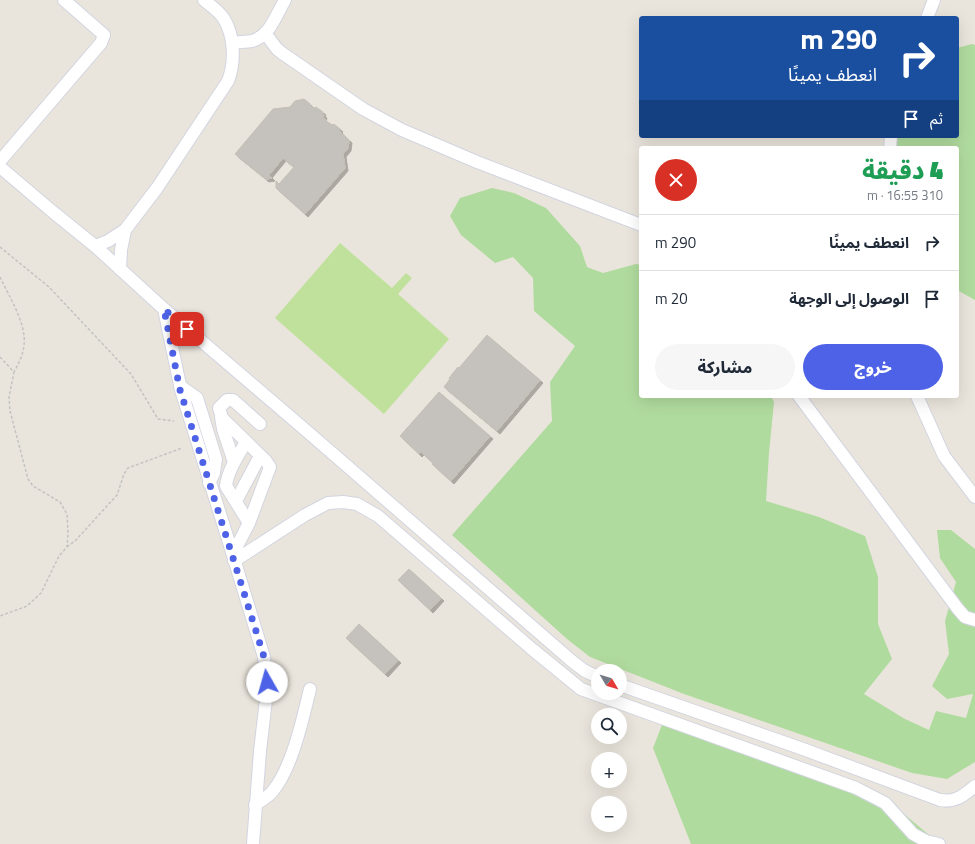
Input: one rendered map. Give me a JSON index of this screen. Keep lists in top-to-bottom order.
{
  "north": "bottom right",
  "page": {
    "turn": ["290 m", "انعطف يمينًا"],
    "then": "ثم",
    "heading": ["4 دقيقة", "310 m · 16:55"],
    "list": [
      {
        "name": "انعطف يمينًا",
        "value": "290 m"
      },
      {
        "name": "الوصول إلى الوجهة",
        "value": "20 m"
      }
    ],
    "buttons": ["خروج", "مشاركة"],
    "map_buttons": ["+", "−"]
  }
}
